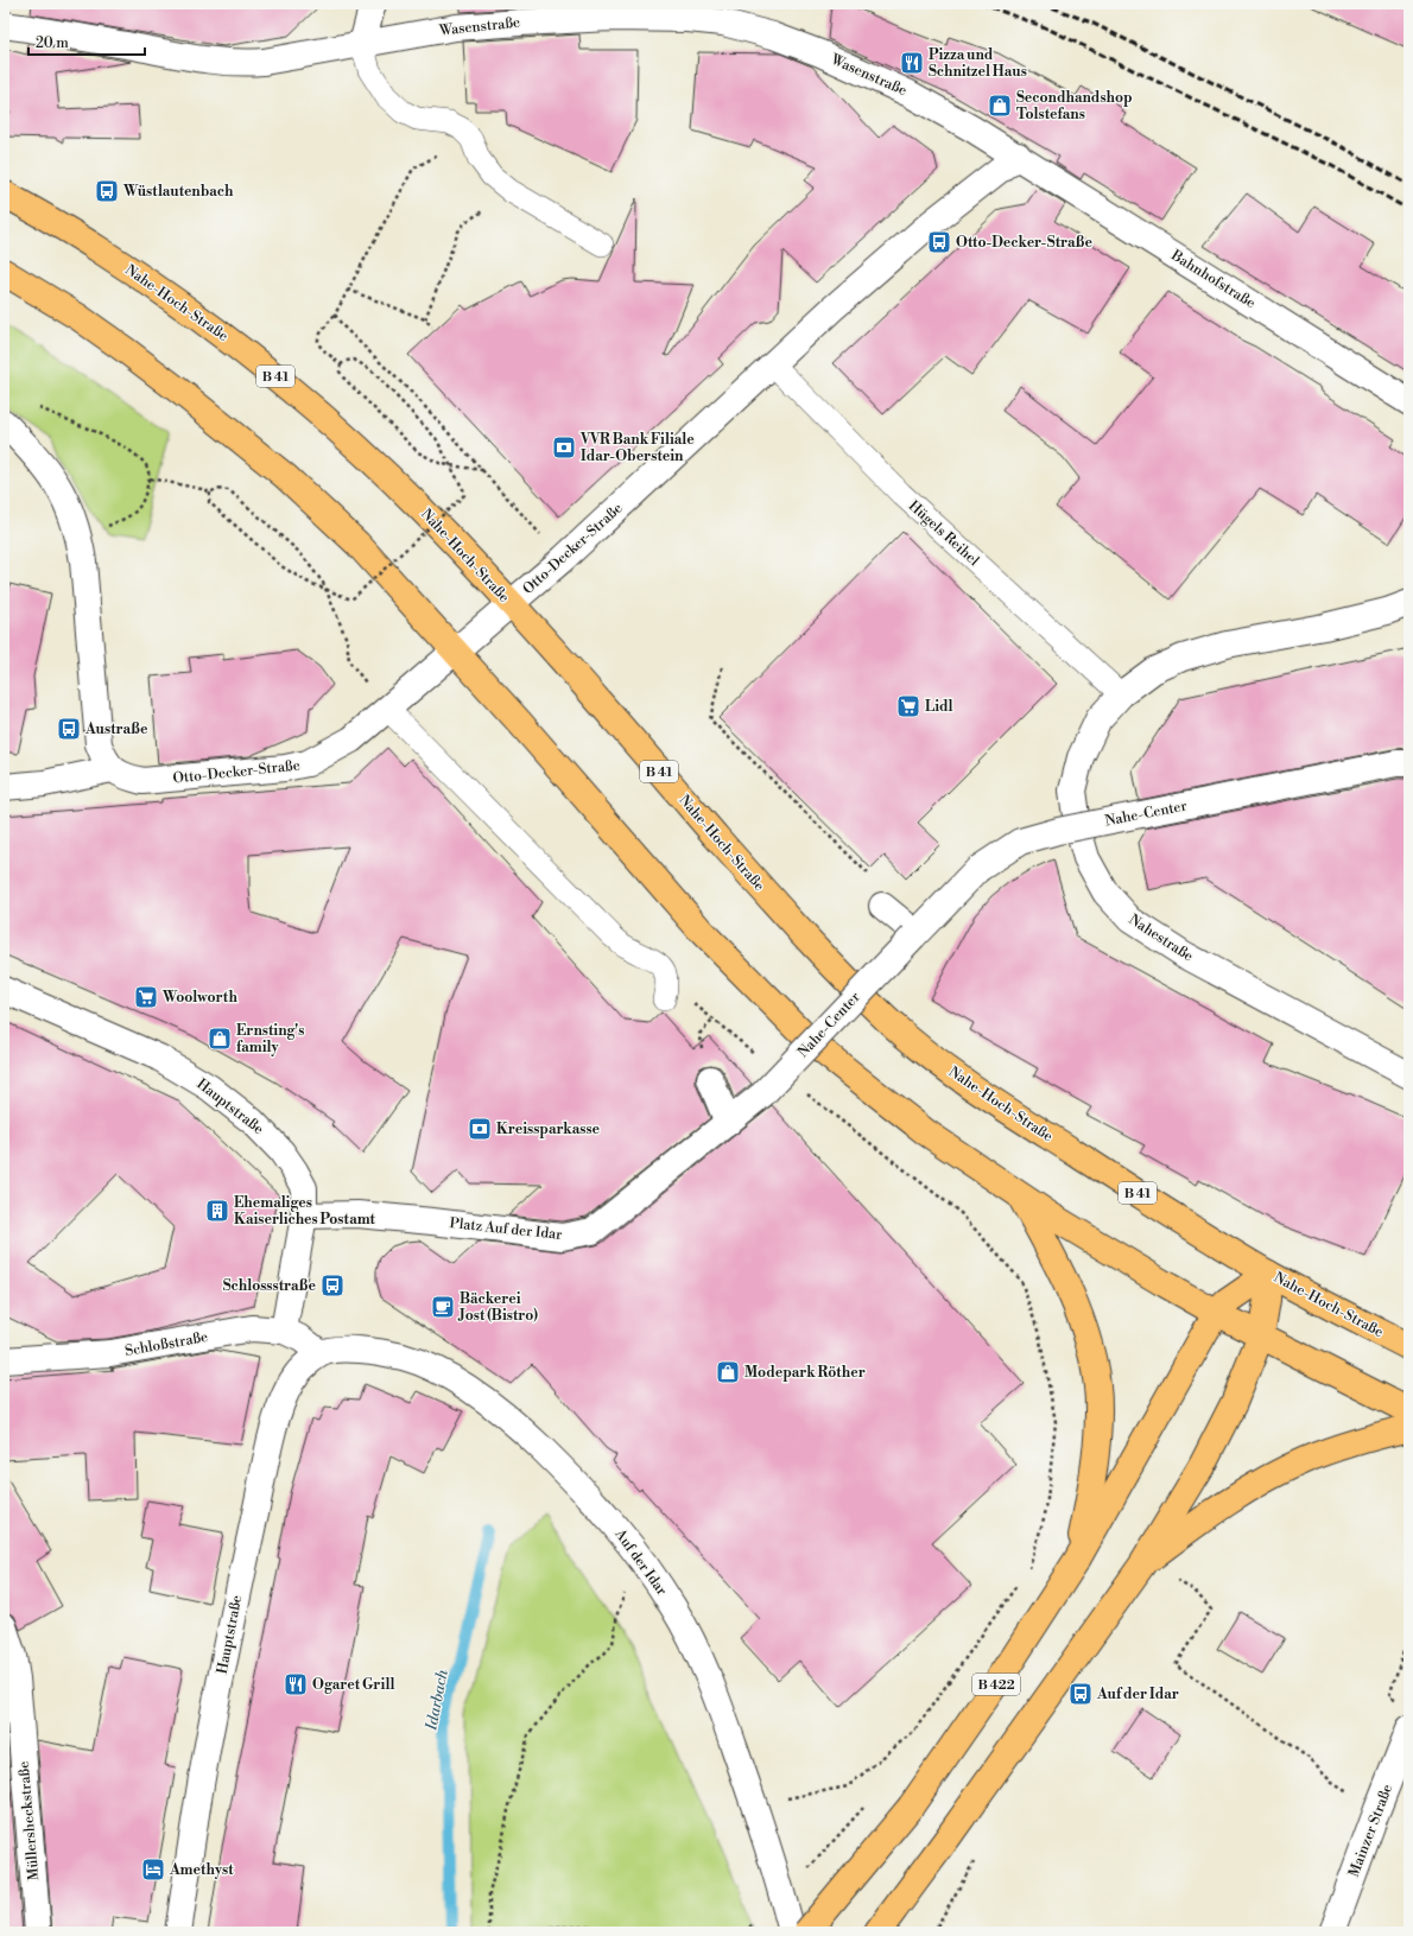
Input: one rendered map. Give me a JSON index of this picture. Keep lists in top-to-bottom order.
{
  "streets": {
    "main road": ["Nahe-Hoch-Straße", "B 41", "B 422"],
    "street": [
      "Wasenstraße",
      "Bahnhofstraße",
      "Otto-Decker-Straße",
      "Nahe-Center",
      "Nahestraße",
      "Hauptstraße",
      "Platz Auf der Idar",
      "Schloßstraße",
      "Auf der Idar",
      "Müllersheckstraße",
      "Mainzer Straße"
    ],
    "lane": ["Hügels Reihel"]
  },
  "crossings": [
    ["Wasenstraße", "Bahnhofstraße"],
    ["Wasenstraße", "Otto-Decker-Straße"],
    ["Bahnhofstraße", "Otto-Decker-Straße"],
    ["Nahe-Hoch-Straße", "Otto-Decker-Straße"],
    ["Hügels Reihel", "Otto-Decker-Straße"],
    ["Hügels Reihel", "Nahestraße"],
    ["Nahe-Center", "Platz Auf der Idar"],
    ["Hauptstraße", "Platz Auf der Idar"],
    ["Hauptstraße", "Schloßstraße"],
    ["Hauptstraße", "Auf der Idar"],
    ["Schloßstraße", "Auf der Idar"]
  ],
  "water": ["Idarbach"],
  "places": {
    "restaurant": ["Pizza und Schnitzel Haus", "Ogaret Grill"],
    "shop": ["Secondhandshop Tolstefans", "Ernsting's family", "Modepark Röther"],
    "bus stop": [
      "Wüstlautenbach",
      "Otto-Decker-Straße",
      "Austraße",
      "Schlossstraße",
      "Auf der Idar"
    ],
    "bank": ["VVR Bank Filiale Idar-Oberstein", "Kreissparkasse"],
    "supermarket": ["Lidl", "Woolworth"],
    "building": ["Ehemaliges Kaiserliches Postamt"],
    "cafe": ["Bäckerei Jost (Bistro)"],
    "hotel": ["Amethyst"]
  },
  "scale_bar": "20 m"
}
